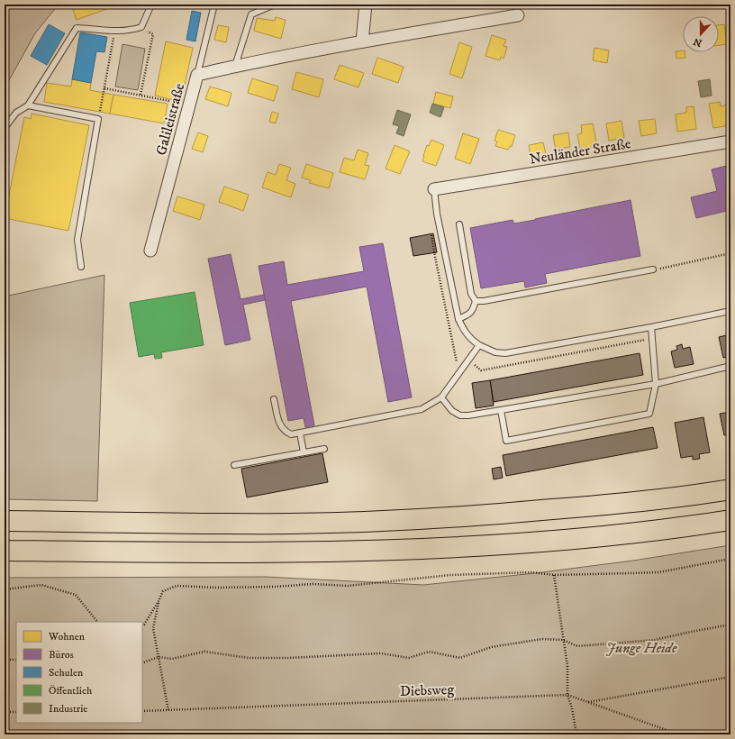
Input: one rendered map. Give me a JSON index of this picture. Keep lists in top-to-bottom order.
{
  "streets": {
    "street": ["Galileistraße", "Neuländer Straße"],
    "path": ["Diebsweg"]
  },
  "parks": ["Junge Heide"],
  "legend": [
    "Wohnen",
    "Büros",
    "Schulen",
    "Öffentlich",
    "Industrie"
  ],
  "north": "bottom"
}
